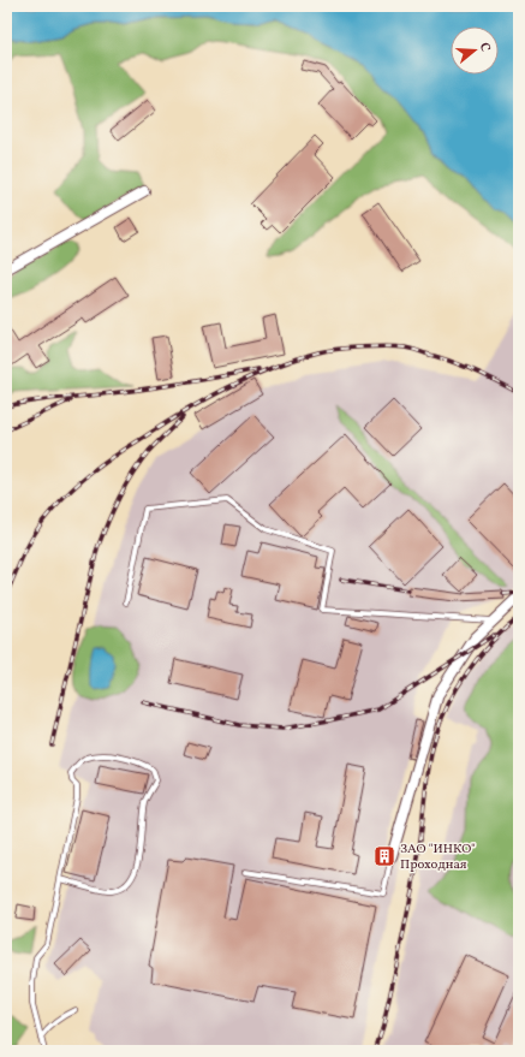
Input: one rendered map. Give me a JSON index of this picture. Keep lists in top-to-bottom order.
{
  "places": {
    "building": ["ЗАО \"ИНКО\" Проходная"]
  },
  "north": "right"
}
